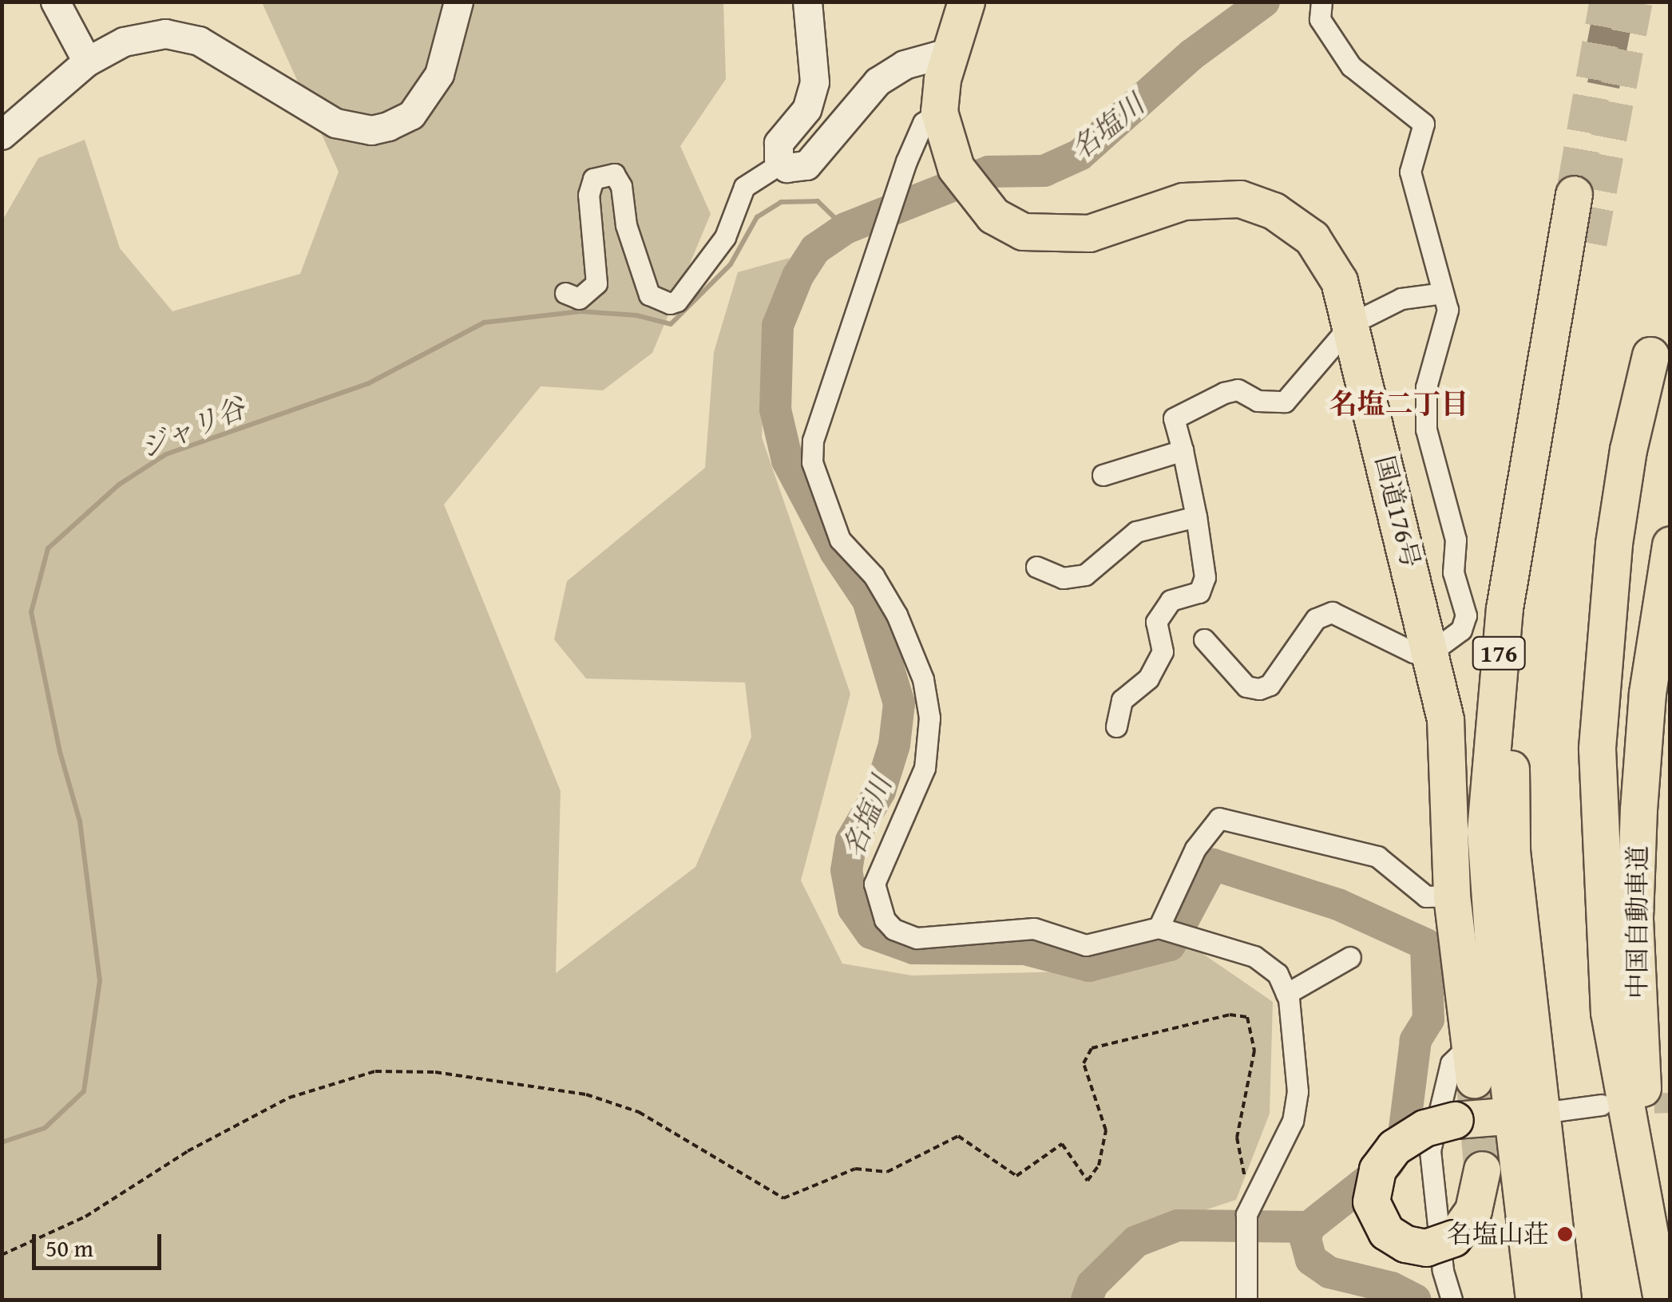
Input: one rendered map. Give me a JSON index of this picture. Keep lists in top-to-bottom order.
{
  "streets": {
    "highway": ["国道176号", "176", "中国自動車道"]
  },
  "districts": ["名塩二丁目"],
  "water": ["名塩川", "ジャリ谷"],
  "places": ["名塩山荘"],
  "scale_bar": "50 m"
}
